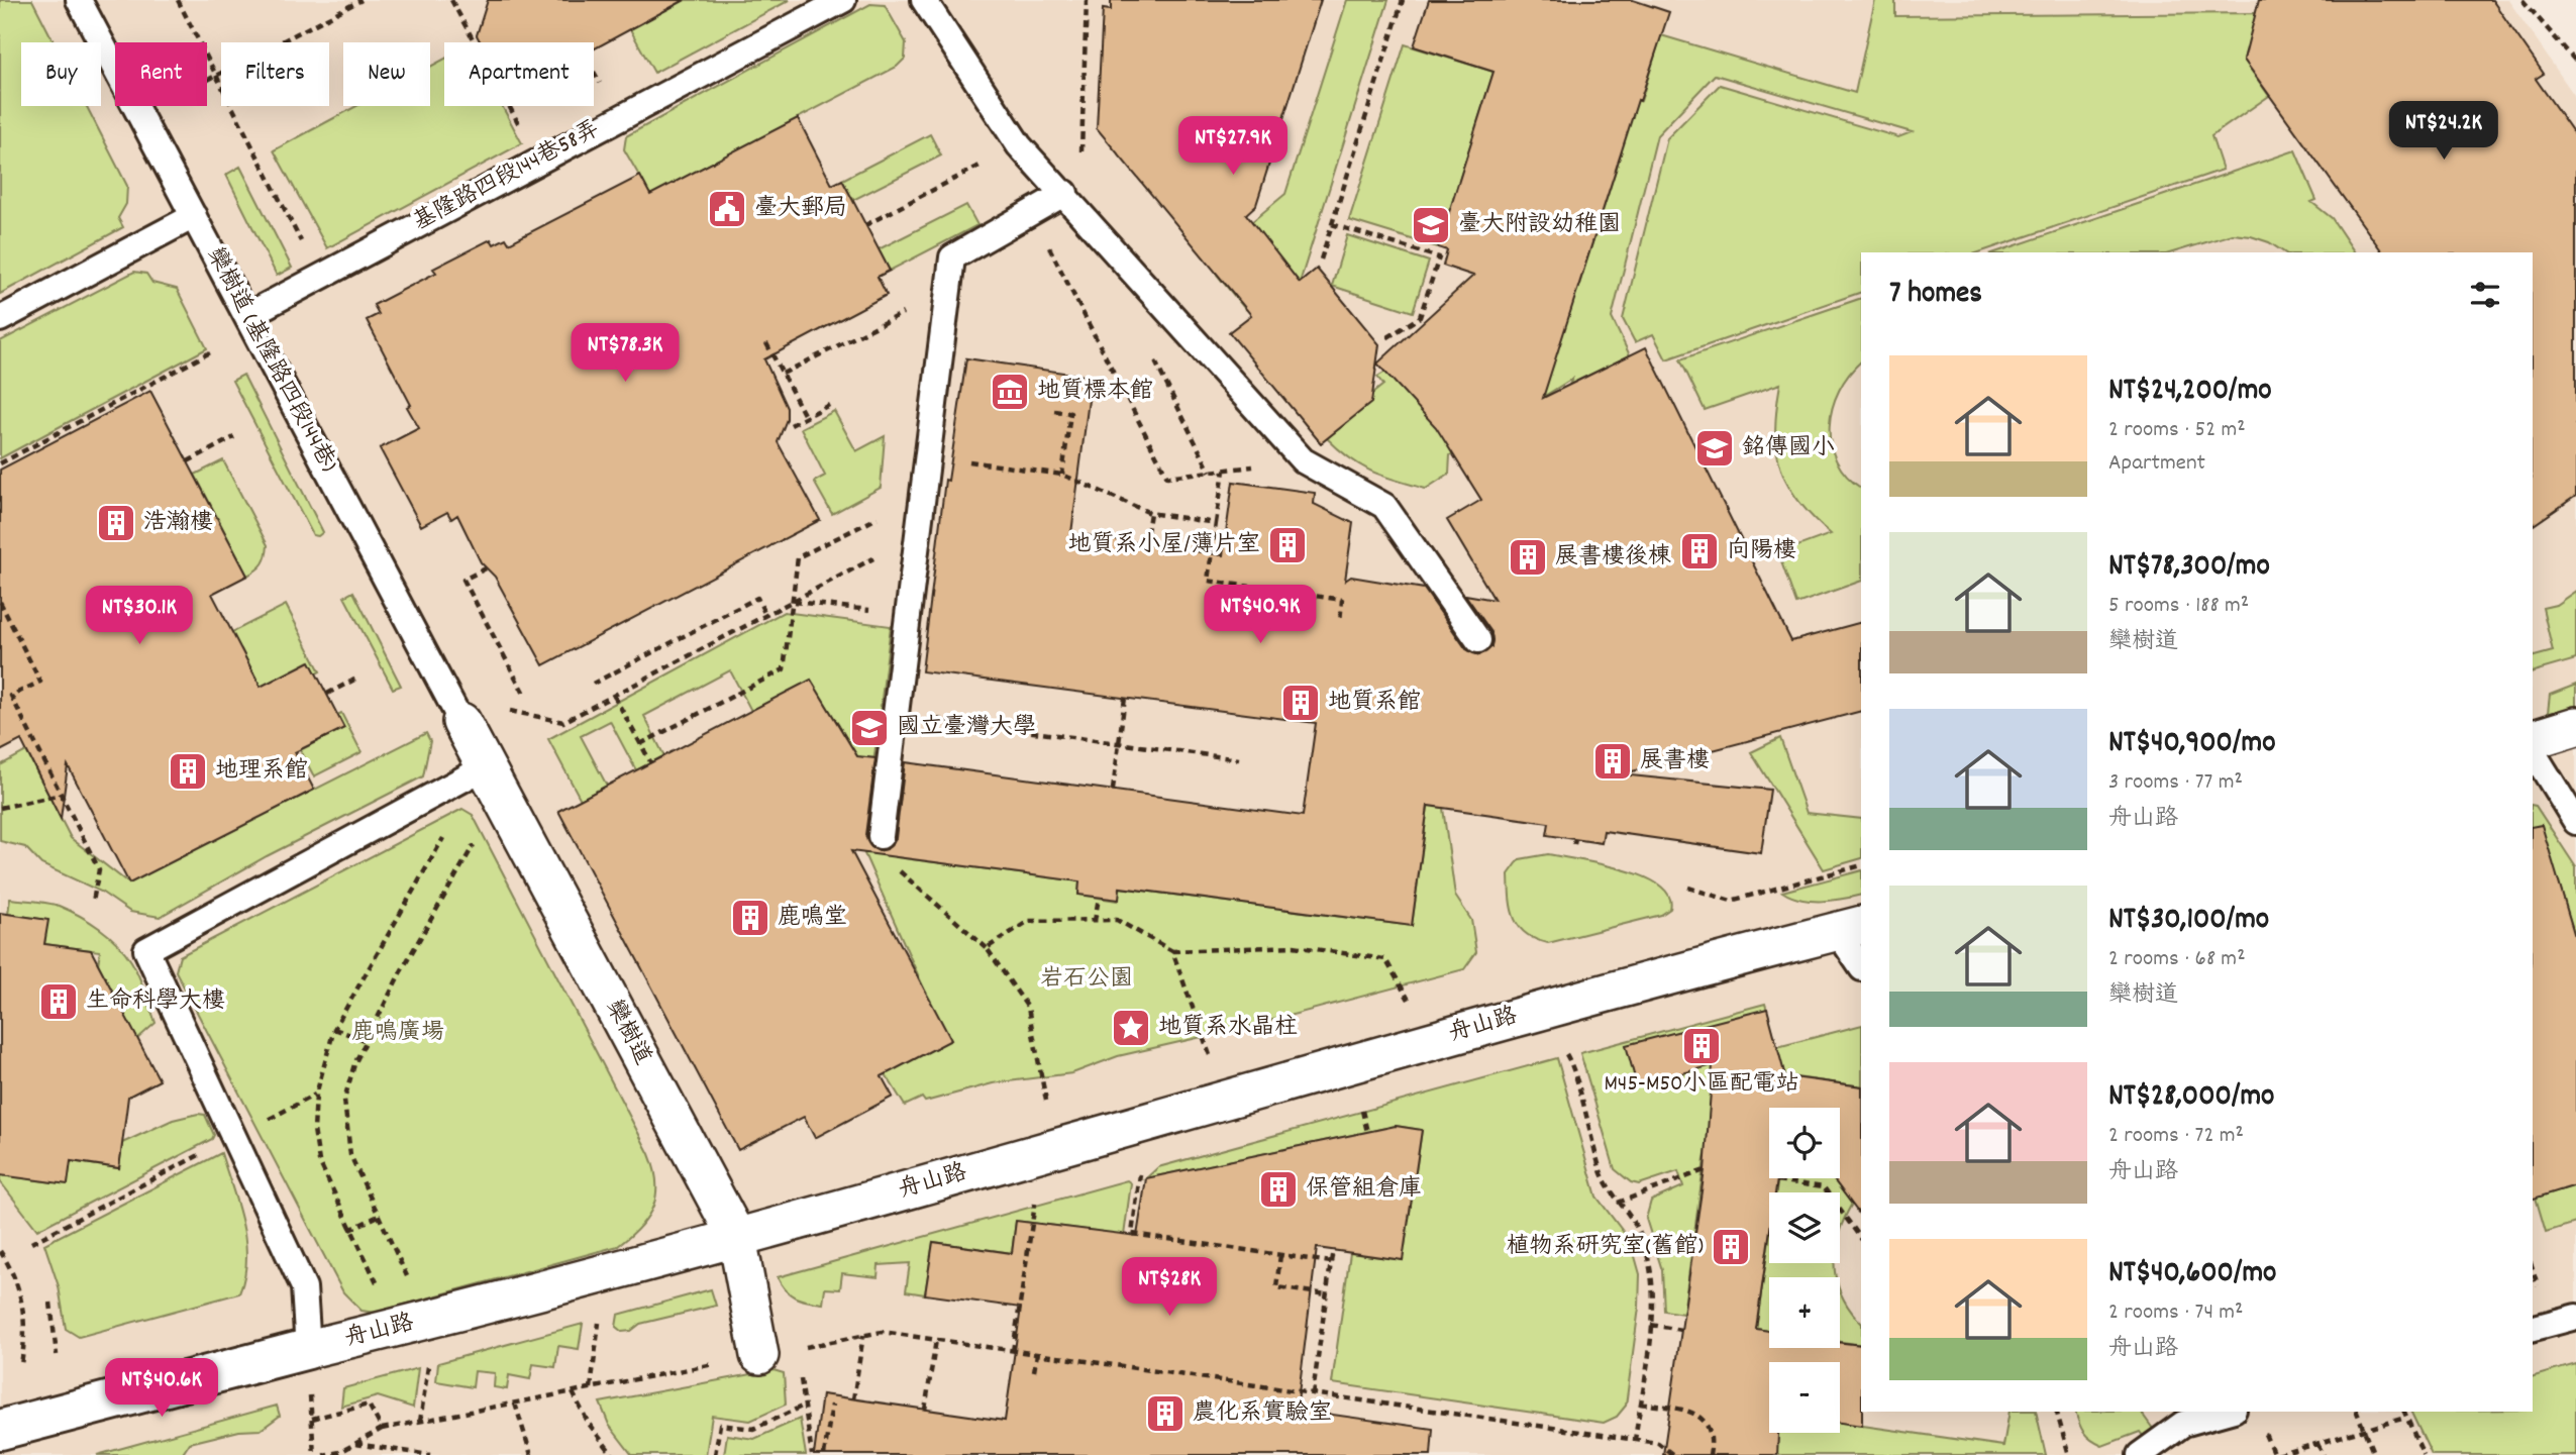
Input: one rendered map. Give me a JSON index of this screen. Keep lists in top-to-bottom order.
{
  "streets": {
    "street": ["舟山路", "欒樹道"],
    "lane": ["基隆路四段144巷58弄", "欒樹道 (基隆路四段144巷)"]
  },
  "crossings": [
    ["基隆路四段144巷58弄", "欒樹道 (基隆路四段144巷)"],
    ["欒樹道 (基隆路四段144巷)", "欒樹道"],
    ["舟山路", "欒樹道"]
  ],
  "parks": ["岩石公園", "鹿鳴廣場"],
  "places": {
    "public building": ["臺大郵局"],
    "school or university": ["臺大附設幼稚園", "銘傳國小", "國立臺灣大學"],
    "museum": ["地質標本館"],
    "building": [
      "浩瀚樓",
      "地質系小屋/薄片室",
      "向陽樓",
      "展書樓後棟",
      "地質系館",
      "展書樓",
      "地理系館",
      "鹿鳴堂",
      "生命科學大樓",
      "M45-M50小區配電站",
      "保管組倉庫",
      "植物系研究室(舊館)",
      "農化系實驗室"
    ],
    "place": ["地質系水晶柱"]
  },
  "page": {
    "chip": [
      "Buy",
      "Rent",
      "Filters",
      "New",
      "Apartment"
    ],
    "price": [
      "NT$24.2K",
      "NT$27.9K",
      "NT$78.3K",
      "NT$40.9K",
      "NT$30.1K",
      "NT$28K",
      "NT$40.6K"
    ],
    "heading": "7 homes",
    "list": [
      {
        "name": "NT$24,200/mo",
        "note": "2 rooms · 52 m² · Apartment"
      },
      {
        "name": "NT$78,300/mo",
        "note": "5 rooms · 188 m² · 欒樹道"
      },
      {
        "name": "NT$40,900/mo",
        "note": "3 rooms · 77 m² · 舟山路"
      },
      {
        "name": "NT$30,100/mo",
        "note": "2 rooms · 68 m² · 欒樹道"
      },
      {
        "name": "NT$28,000/mo",
        "note": "2 rooms · 72 m² · 舟山路"
      },
      {
        "name": "NT$40,600/mo",
        "note": "2 rooms · 74 m² · 舟山路"
      }
    ],
    "map_buttons": ["+", "−"]
  }
}
